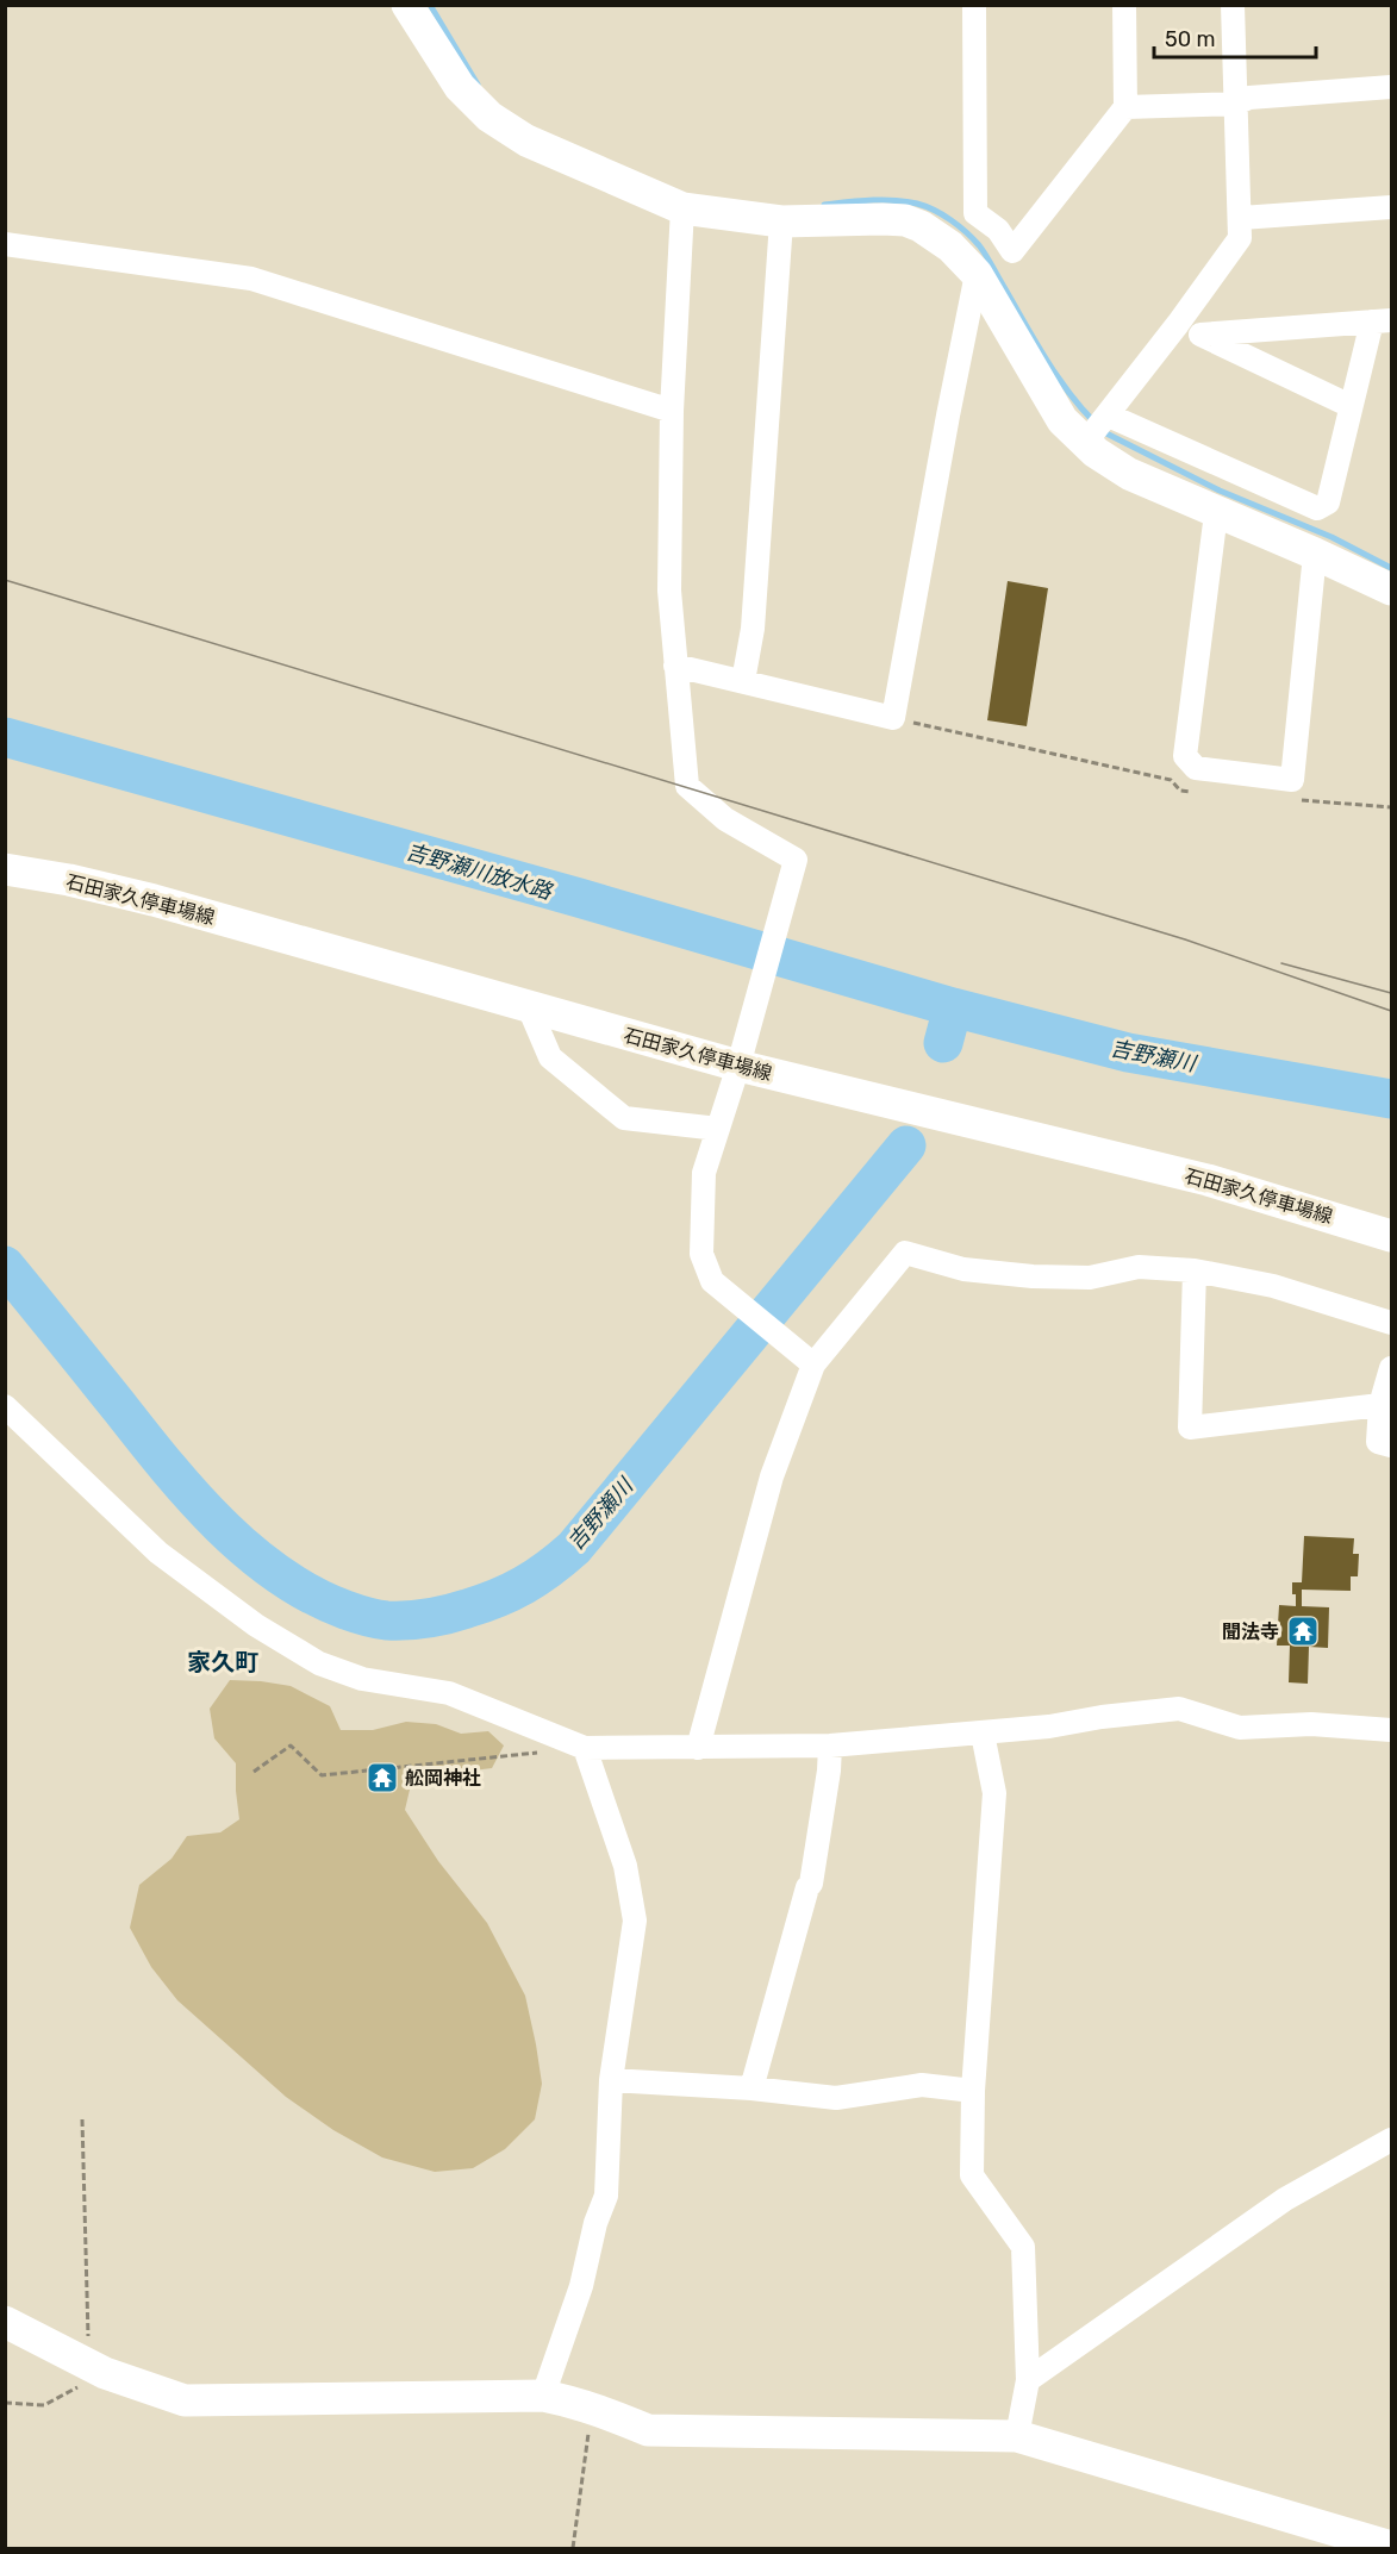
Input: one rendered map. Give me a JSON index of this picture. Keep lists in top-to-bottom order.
{
  "streets": {
    "street": ["石田家久停車場線"]
  },
  "districts": ["家久町"],
  "water": ["吉野瀬川放水路", "吉野瀬川"],
  "places": {
    "temple": ["聞法寺", "舩岡神社"]
  },
  "scale_bar": "50 m"
}
